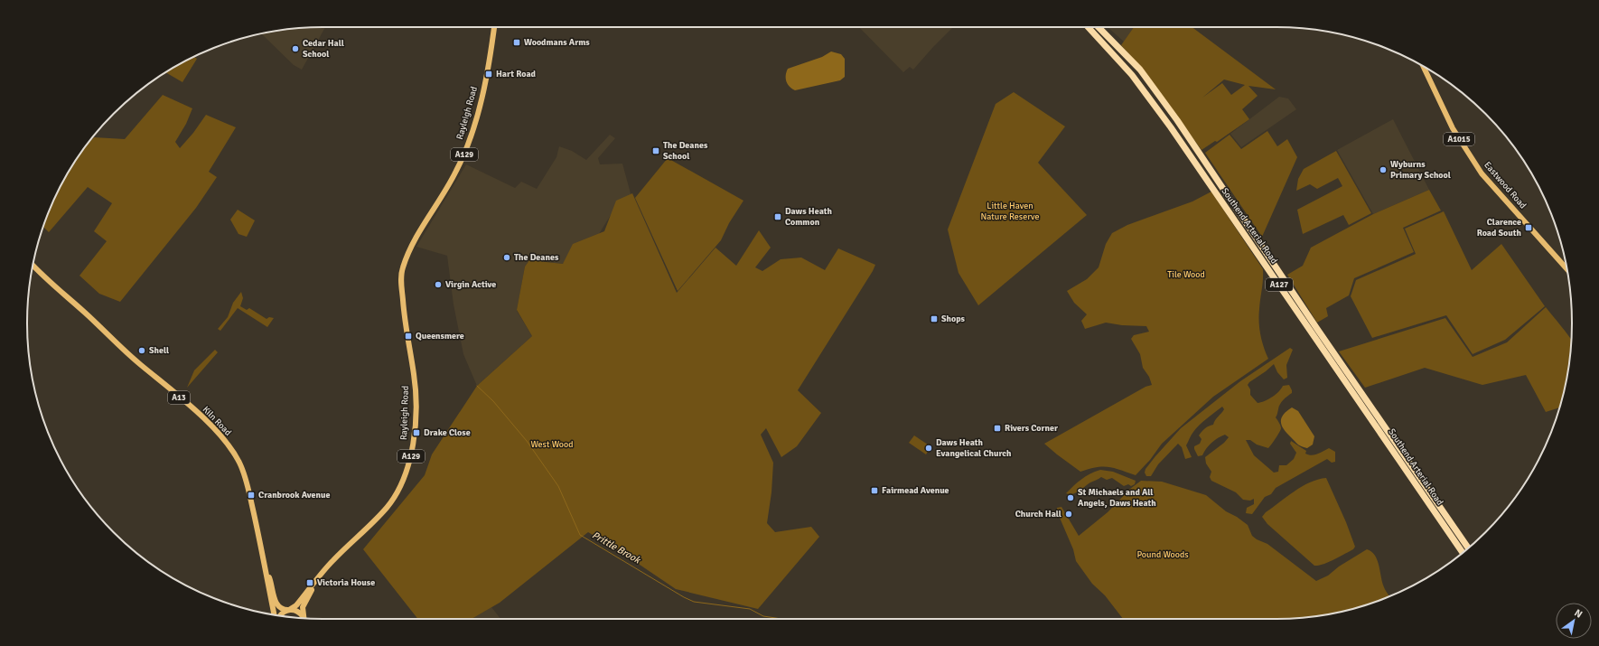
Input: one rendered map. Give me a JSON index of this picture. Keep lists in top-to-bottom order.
{
  "streets": {
    "highway": ["Southend Arterial Road", "A127"],
    "main road": [
      "Rayleigh Road",
      "A1015",
      "A129",
      "Eastwood Road",
      "A13",
      "Kiln Road"
    ]
  },
  "crossings": [
    ["Rayleigh Road", "A13"],
    ["Rayleigh Road", "Kiln Road"],
    ["A13", "Kiln Road"]
  ],
  "water": ["Prittle Brook"],
  "parks": [
    "Little Haven Nature Reserve",
    "Tile Wood",
    "West Wood",
    "Pound Woods"
  ],
  "places": {
    "transit": [
      "Woodmans Arms",
      "Hart Road",
      "The Deanes School",
      "Daws Heath Common",
      "Clarence Road South",
      "Shops",
      "Queensmere",
      "Rivers Corner",
      "Drake Close",
      "Fairmead Avenue",
      "Cranbrook Avenue",
      "Victoria House"
    ],
    "other": [
      "Cedar Hall School",
      "Wyburns Primary School",
      "The Deanes",
      "Virgin Active",
      "Shell",
      "Daws Heath Evangelical Church",
      "St Michaels and All Angels, Daws Heath",
      "Church Hall"
    ]
  },
  "north": "top right"
}
